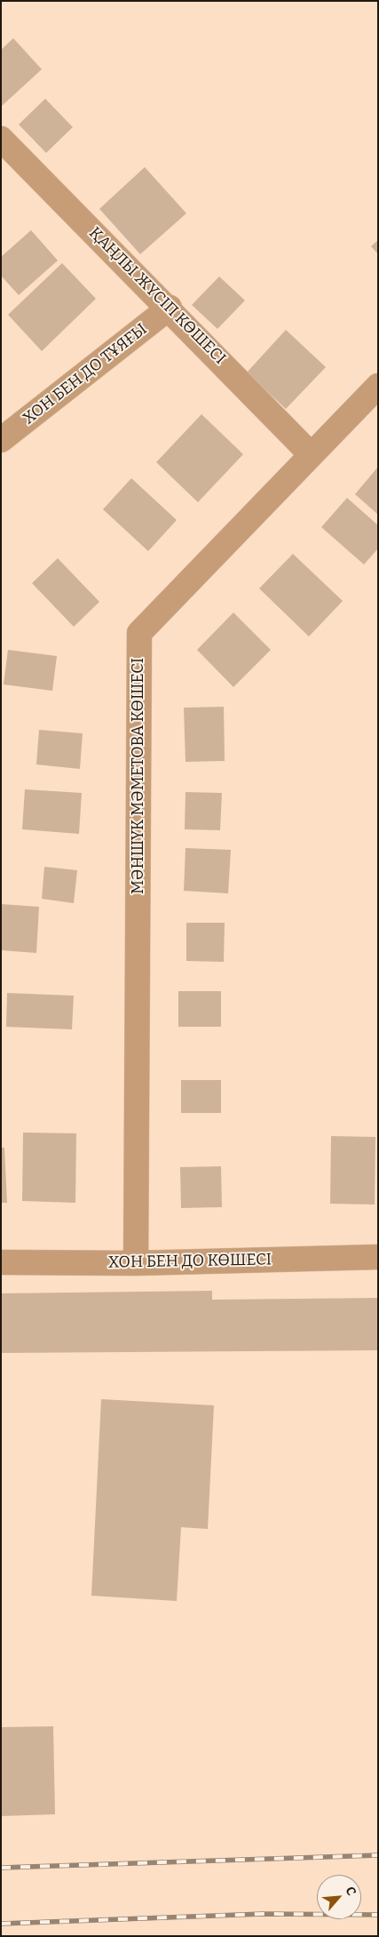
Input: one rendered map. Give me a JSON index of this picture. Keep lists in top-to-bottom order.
{
  "streets": {
    "street": [
      "ҚАҢЛЫ ЖҮСІП КӨШЕСІ",
      "ХОН БЕН ДО ТҰЯҒЫ",
      "МӘНШҮК МӘМЕТОВА КӨШЕСІ",
      "ХОН БЕН ДО КӨШЕСІ"
    ]
  },
  "crossings": [
    ["ҚАҢЛЫ ЖҮСІП КӨШЕСІ", "ХОН БЕН ДО ТҰЯҒЫ"],
    ["ҚАҢЛЫ ЖҮСІП КӨШЕСІ", "МӘНШҮК МӘМЕТОВА КӨШЕСІ"],
    ["МӘНШҮК МӘМЕТОВА КӨШЕСІ", "ХОН БЕН ДО КӨШЕСІ"]
  ],
  "north": "top right"
}
